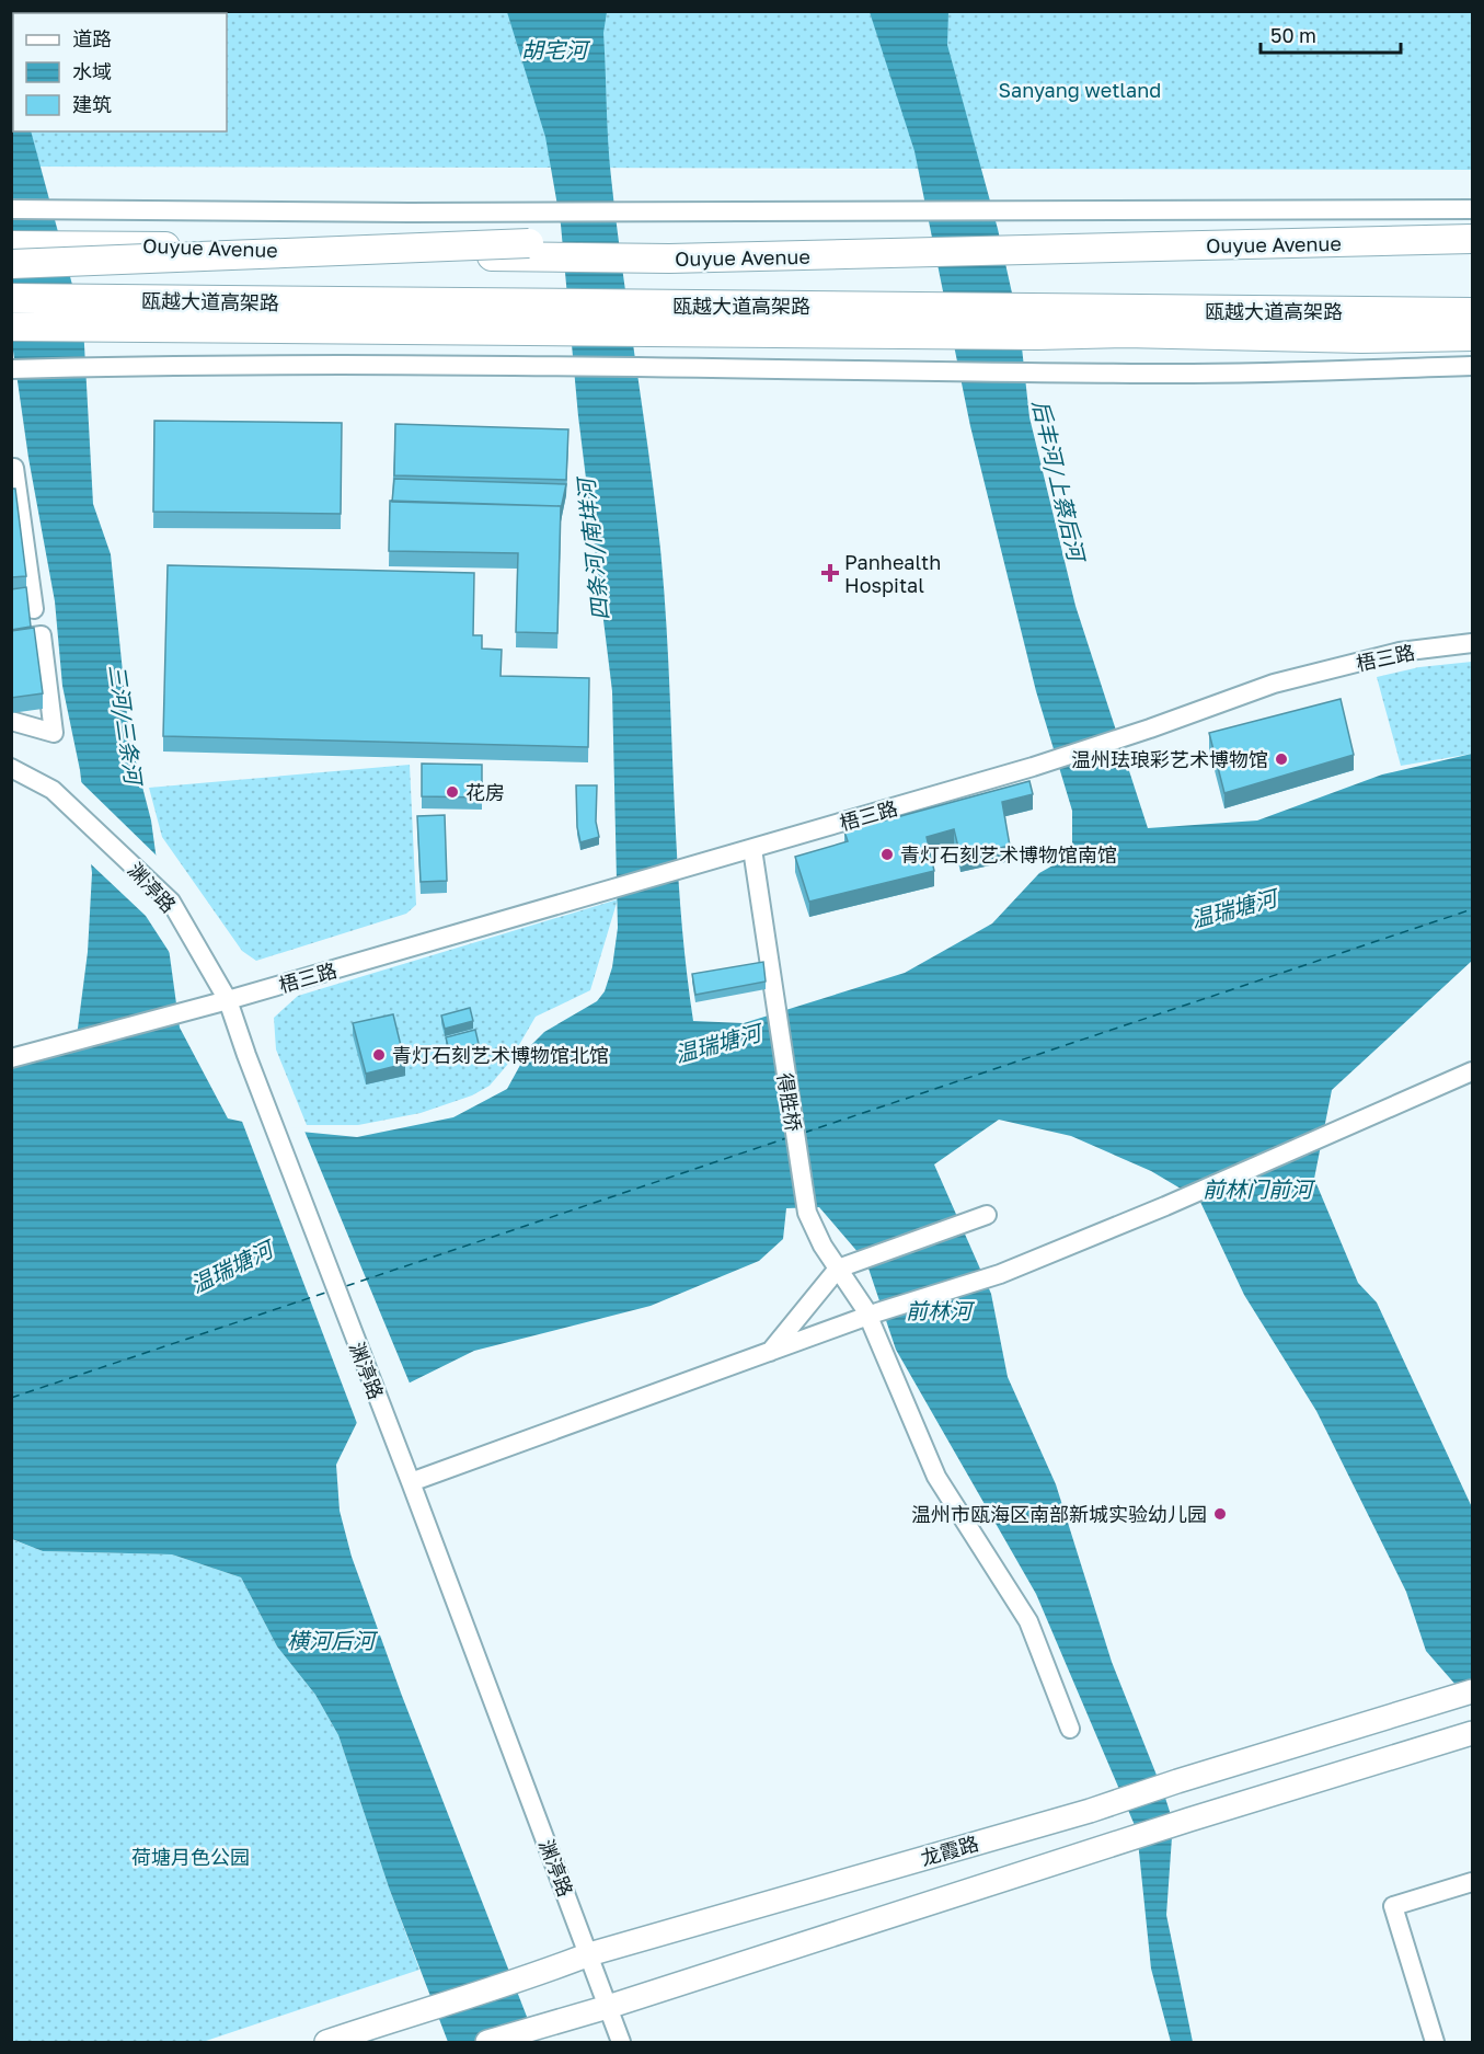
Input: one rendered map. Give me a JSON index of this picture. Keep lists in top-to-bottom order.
{
  "streets": {
    "highway": ["Ouyue Avenue", "瓯越大道高架路"],
    "main road": ["龙霞路"],
    "street": ["梧三路", "渊渟路", "得胜桥"]
  },
  "crossings": [
    ["梧三路", "渊渟路"],
    ["梧三路", "得胜桥"],
    ["渊渟路", "龙霞路"]
  ],
  "water": [
    "胡宅河",
    "后丰河/上蔡后河",
    "四条河/南垟河",
    "三河/三条河",
    "温瑞塘河",
    "前林门前河",
    "前林河",
    "横河后河"
  ],
  "parks": ["Sanyang wetland", "荷塘月色公园"],
  "places": {
    "health": ["Panhealth Hospital"],
    "other": [
      "温州珐琅彩艺术博物馆",
      "花房",
      "青灯石刻艺术博物馆南馆",
      "青灯石刻艺术博物馆北馆",
      "温州市瓯海区南部新城实验幼儿园"
    ]
  },
  "legend": ["道路", "水域", "建筑"],
  "scale_bar": "50 m"
}
